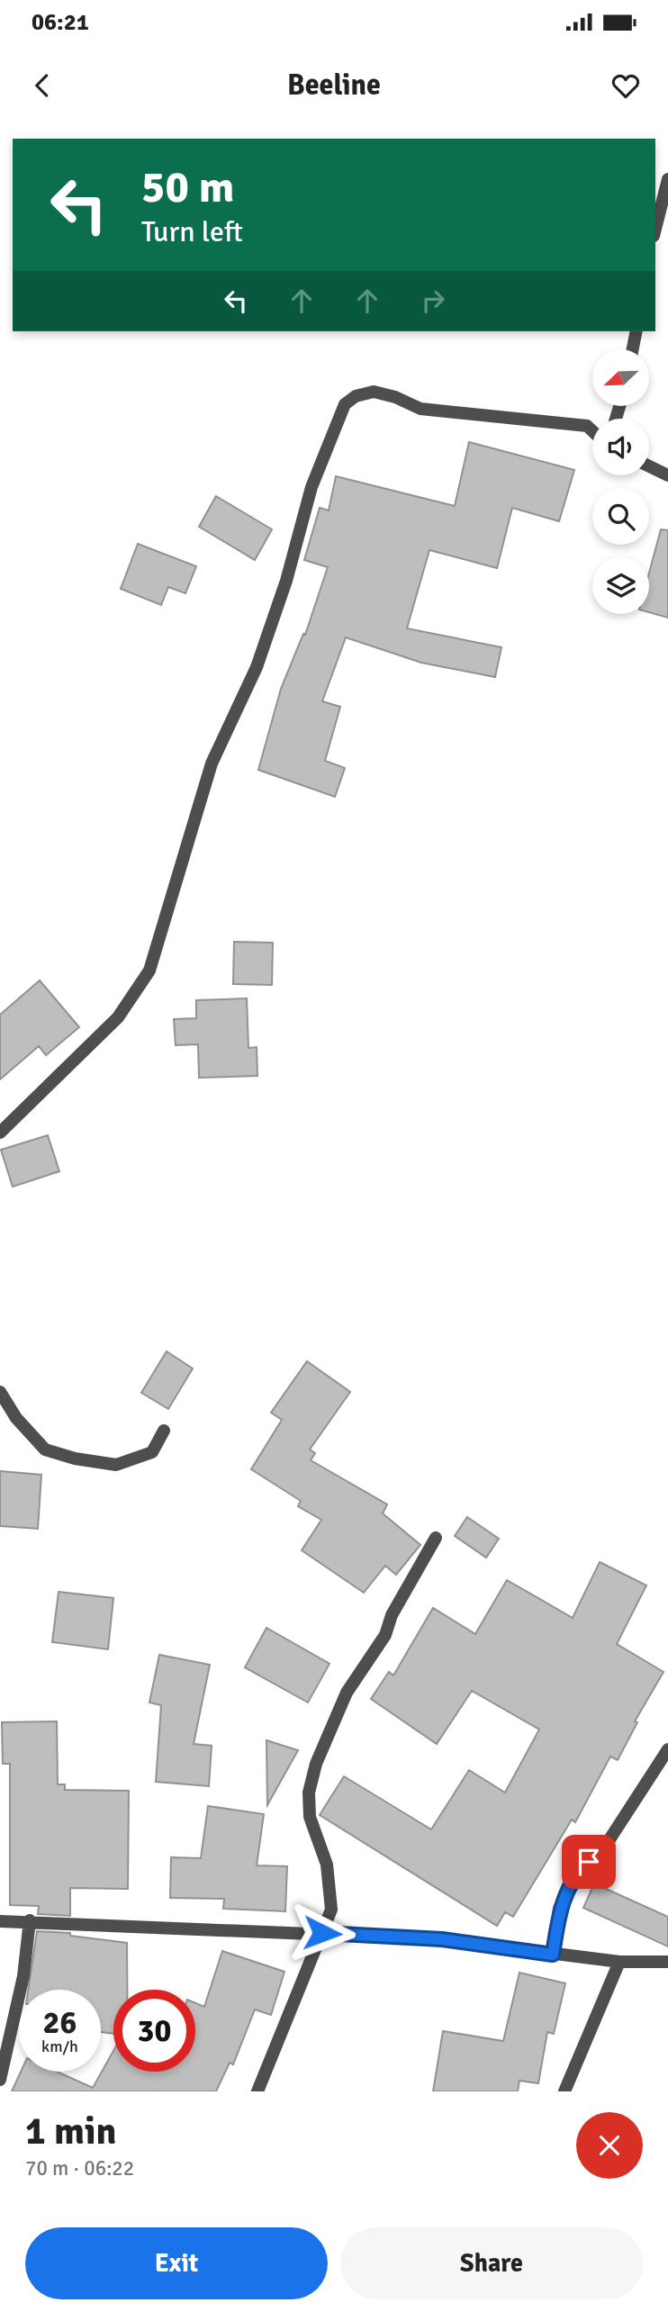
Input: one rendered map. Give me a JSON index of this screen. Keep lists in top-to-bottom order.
{
  "north": "bottom left",
  "page": {
    "status": "06:21",
    "header": "Beeline",
    "turn": ["50 m", "Turn left"],
    "speed": "26 km/h",
    "limit": "30",
    "heading": ["1 min", "70 m · 06:22"],
    "buttons": ["Exit", "Share"]
  }
}
